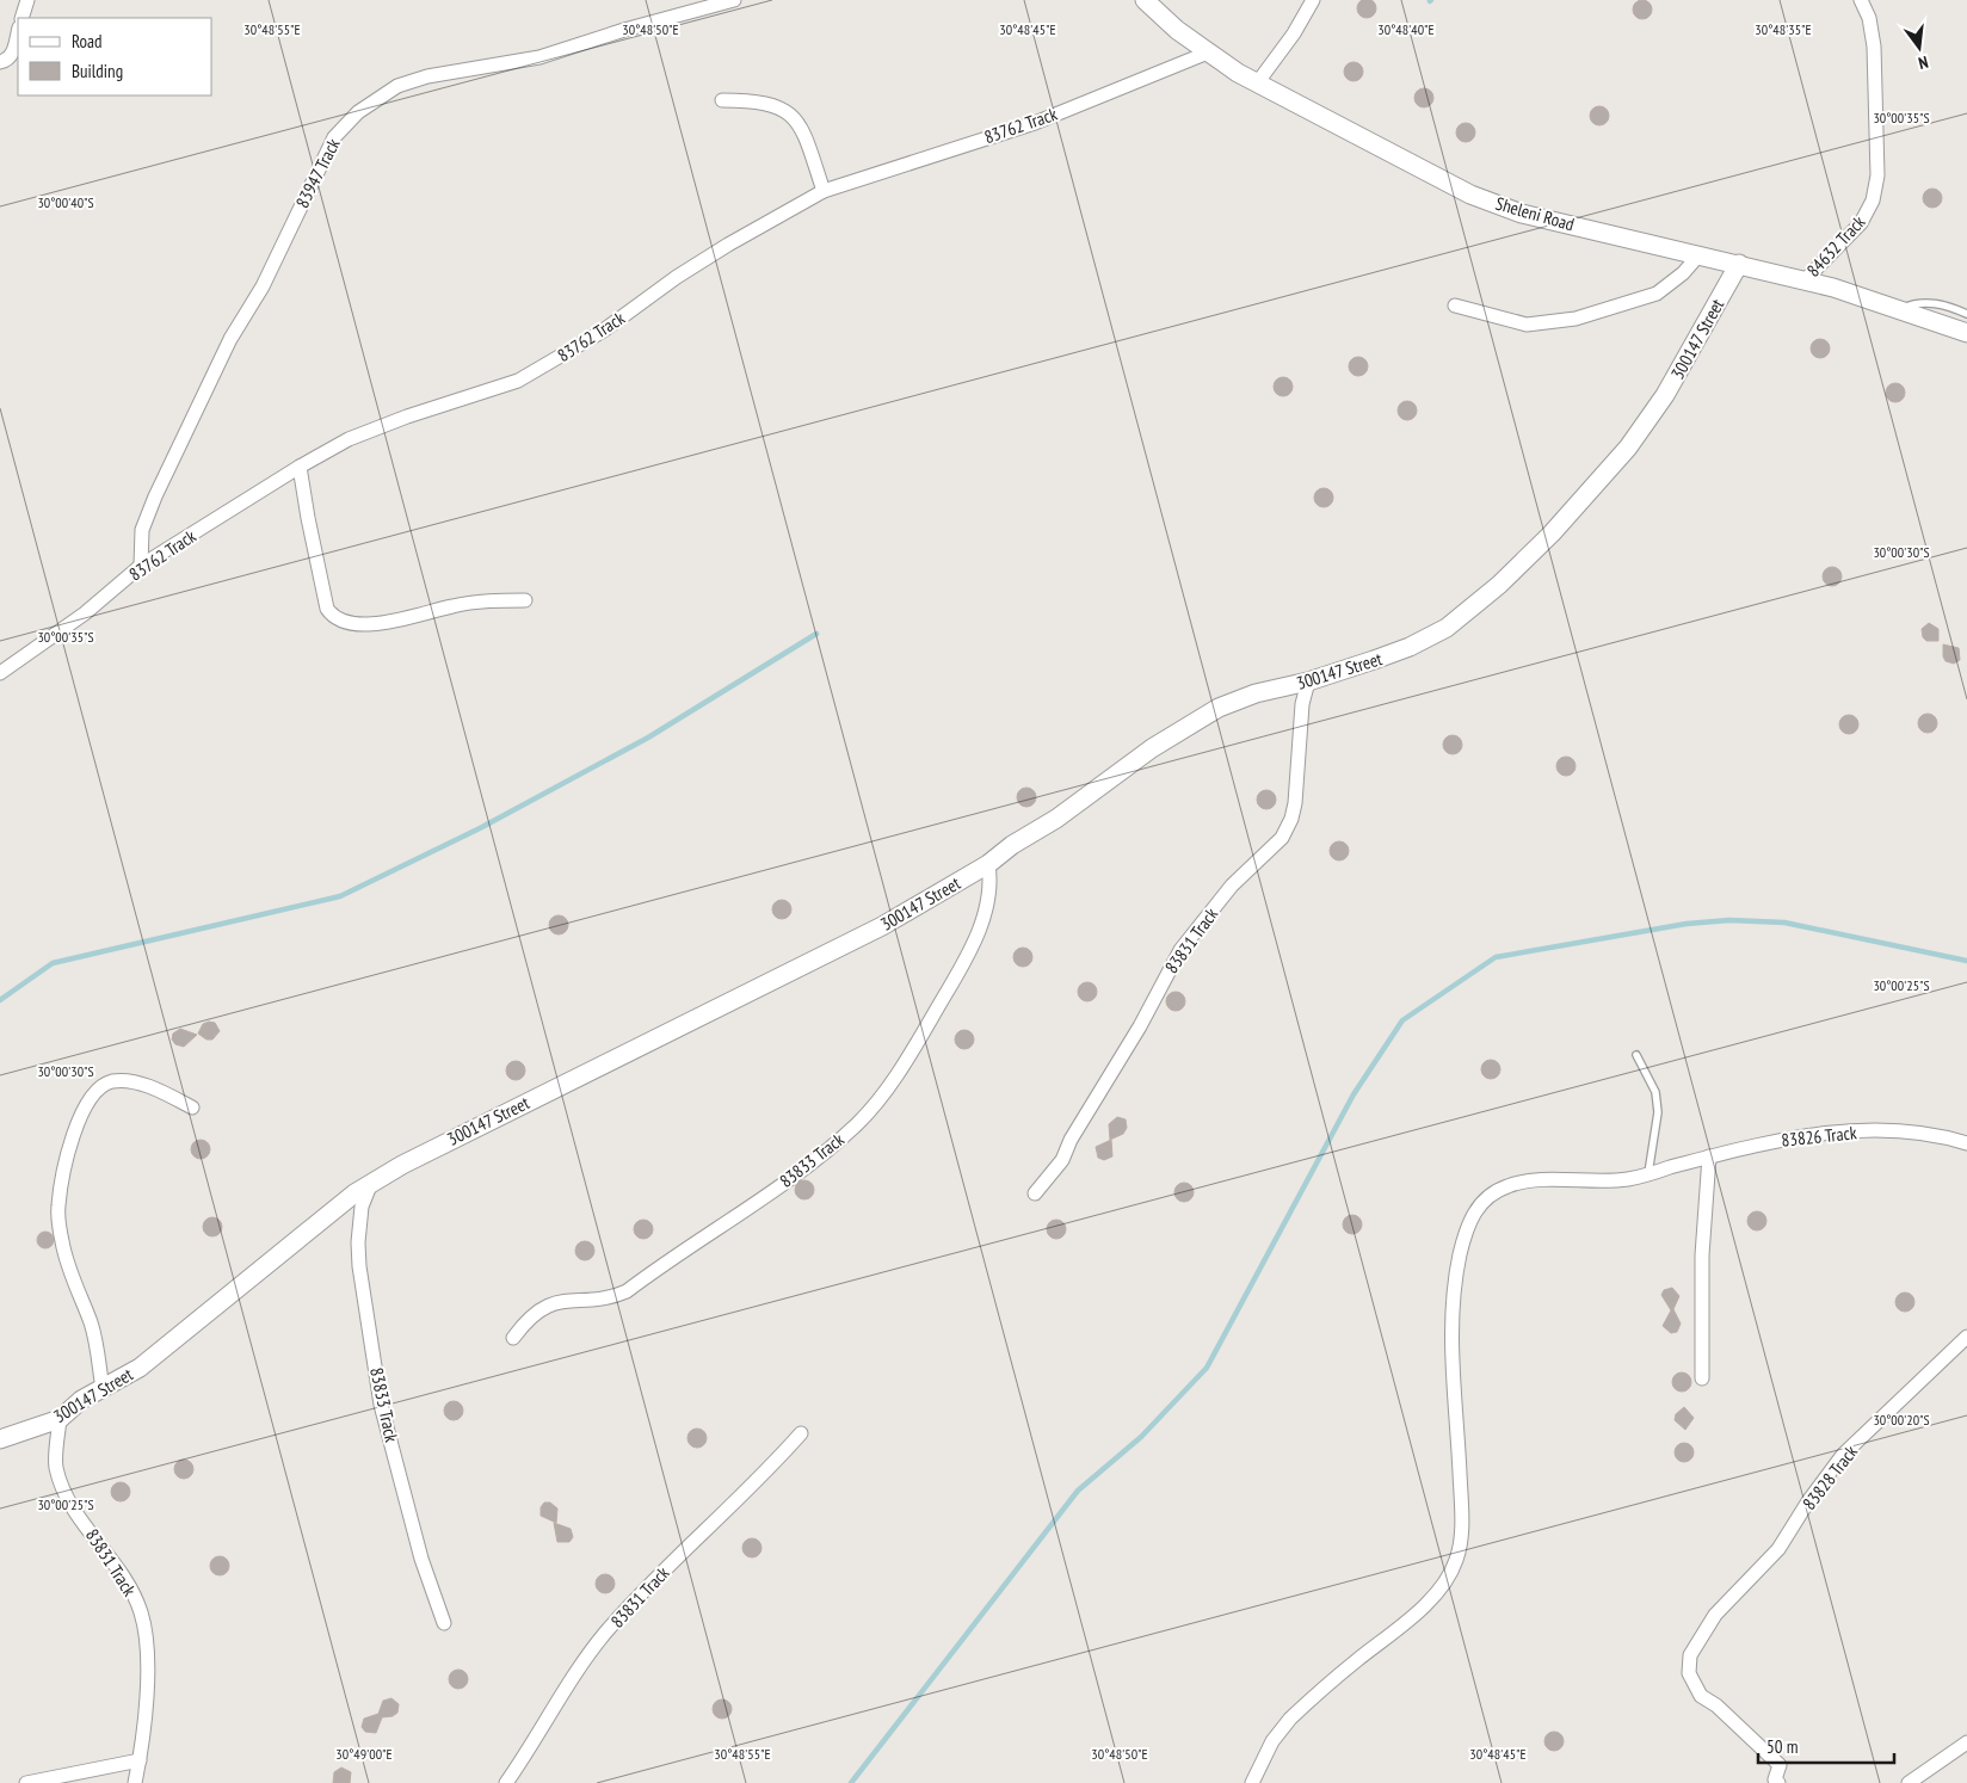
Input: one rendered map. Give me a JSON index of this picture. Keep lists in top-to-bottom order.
{
  "streets": {
    "street": [
      "83762 Track",
      "83947 Track",
      "Sheleni Road",
      "84632 Track",
      "300147 Street",
      "83831 Track",
      "83826 Track",
      "83833 Track",
      "83828 Track"
    ]
  },
  "crossings": [
    ["83762 Track", "83947 Track"],
    ["83762 Track", "Sheleni Road"],
    ["Sheleni Road", "84632 Track"],
    ["Sheleni Road", "300147 Street"],
    ["300147 Street", "83831 Track"],
    ["300147 Street", "83833 Track"]
  ],
  "legend": ["Road", "Building"],
  "scale_bar": "50 m",
  "north": "bottom",
  "coordinates": [
    "30°48'55\"E",
    "30°48'50\"E",
    "30°48'45\"E",
    "30°48'40\"E",
    "30°48'35\"E",
    "30°00'35\"S",
    "30°00'40\"S",
    "30°00'30\"S",
    "30°00'25\"S",
    "30°00'20\"S",
    "30°49'00\"E"
  ]
}
